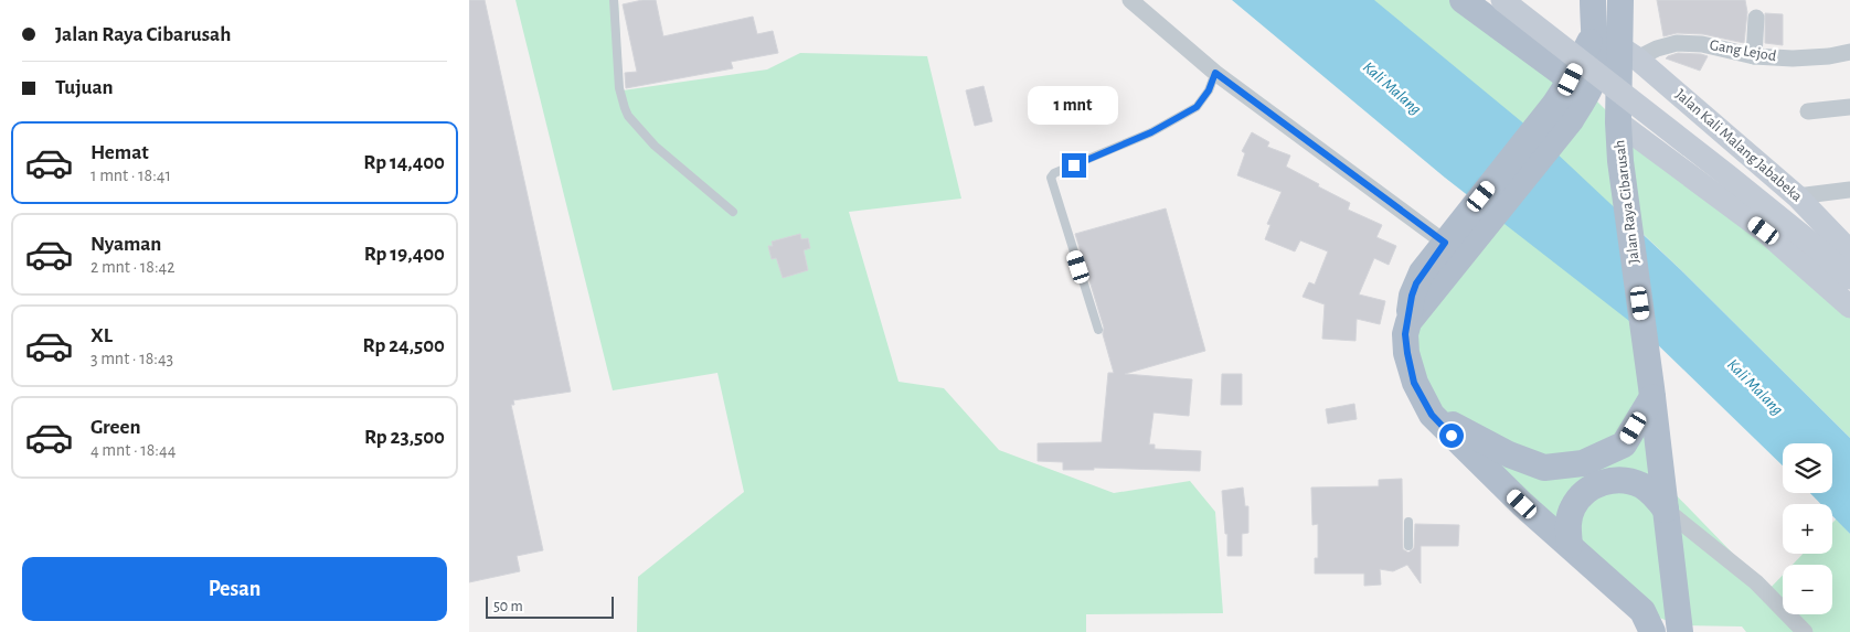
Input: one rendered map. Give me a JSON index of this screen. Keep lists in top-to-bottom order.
{
  "streets": {
    "main road": ["Jalan Kali Malang Jababeka", "Jalan Raya Cibarusah"],
    "street": ["Gang Lejod"]
  },
  "crossings": [
    ["Gang Lejod", "Jalan Kali Malang Jababeka"],
    ["Gang Lejod", "Jalan Raya Cibarusah"],
    ["Jalan Kali Malang Jababeka", "Jalan Raya Cibarusah"]
  ],
  "water": ["Kali Malang"],
  "scale_bar": "50 m",
  "page": {
    "banner": ["Jalan Raya Cibarusah", "Tujuan"],
    "bubble": "1 mnt",
    "list": [
      {
        "name": "Hemat",
        "note": "1 mnt · 18:41",
        "value": "Rp 14,400"
      },
      {
        "name": "Nyaman",
        "note": "2 mnt · 18:42",
        "value": "Rp 19,400"
      },
      {
        "name": "XL",
        "note": "3 mnt · 18:43",
        "value": "Rp 24,500"
      },
      {
        "name": "Green",
        "note": "4 mnt · 18:44",
        "value": "Rp 23,500"
      }
    ],
    "map_buttons": ["+", "−"],
    "buttons": "Pesan",
    "scale": "50 m"
  }
}
